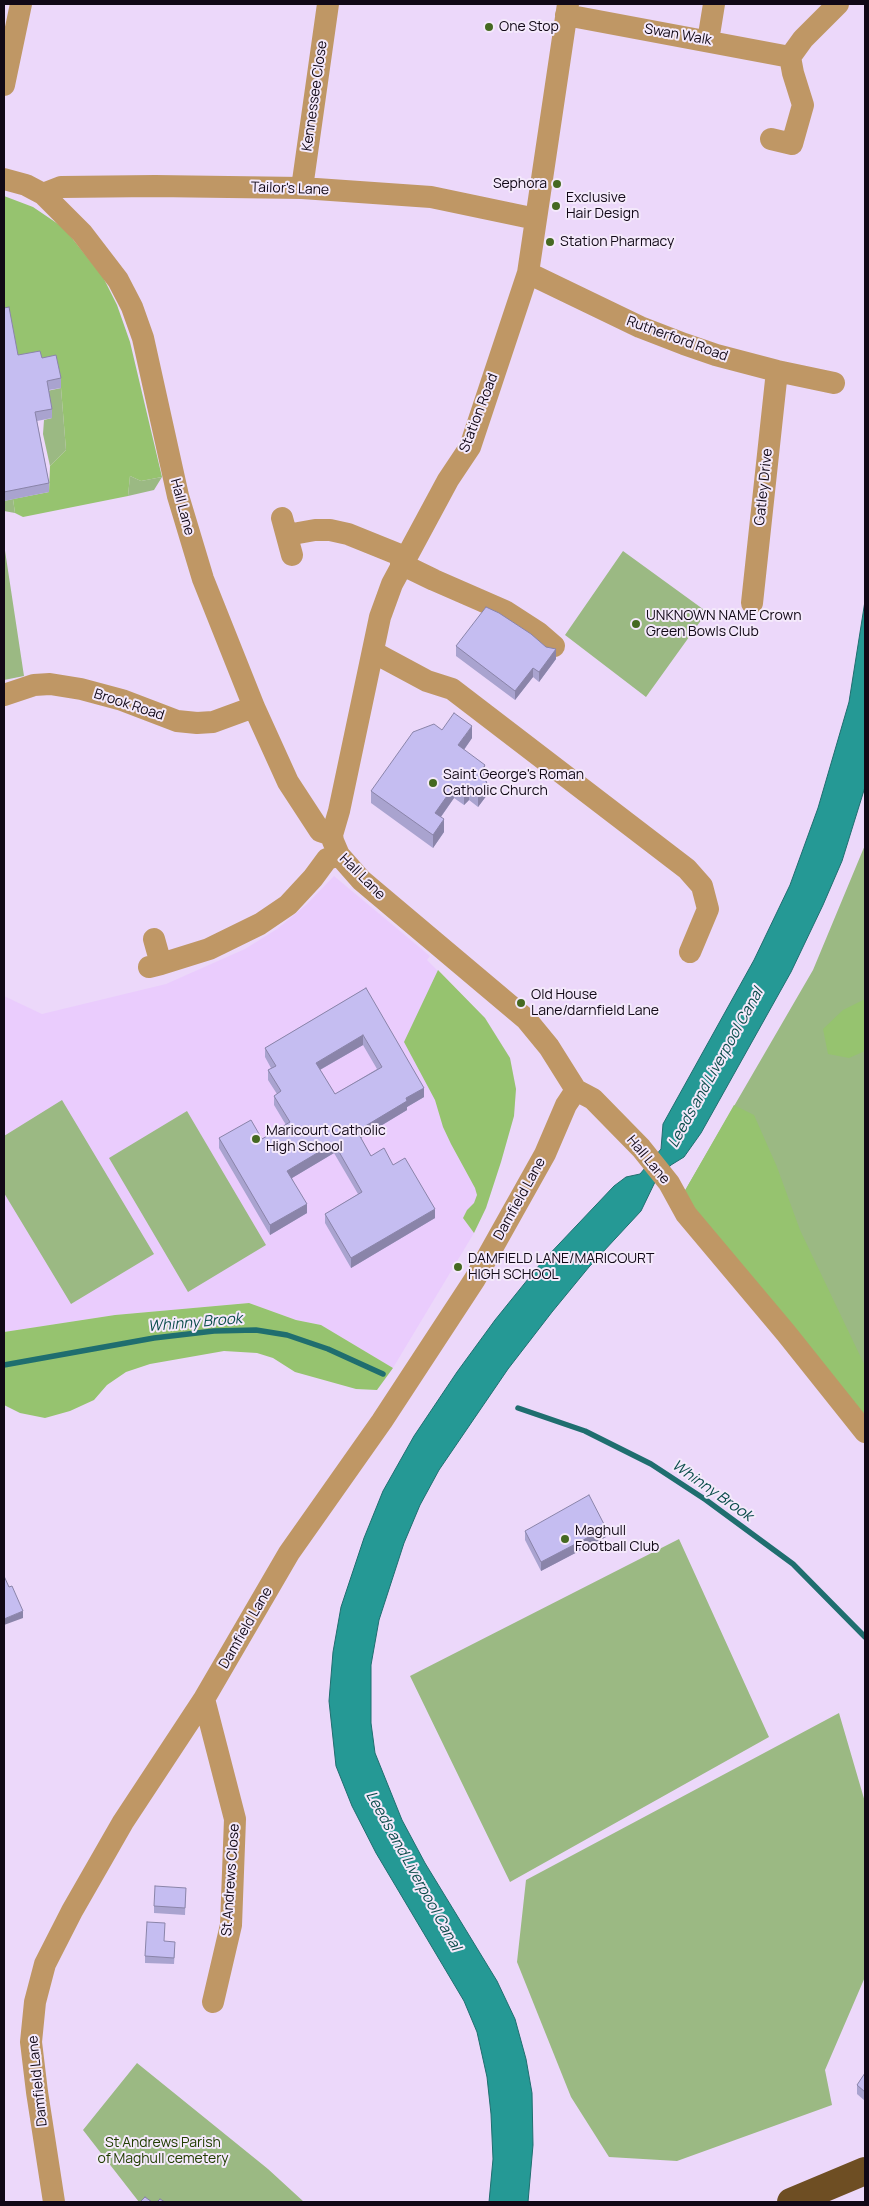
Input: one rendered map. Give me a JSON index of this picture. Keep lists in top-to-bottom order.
{
  "streets": {
    "street": [
      "Swan Walk",
      "Kennessee Close",
      "Tailor's Lane",
      "Rutherford Road",
      "Station Road",
      "Gatley Drive",
      "Hall Lane",
      "Brook Road",
      "Damfield Lane",
      "St Andrews Close"
    ]
  },
  "crossings": [
    ["Swan Walk", "Station Road"],
    ["Kennessee Close", "Tailor's Lane"],
    ["Tailor's Lane", "Station Road"],
    ["Tailor's Lane", "Hall Lane"],
    ["Rutherford Road", "Station Road"],
    ["Rutherford Road", "Gatley Drive"],
    ["Station Road", "Hall Lane"],
    ["Hall Lane", "Brook Road"],
    ["Hall Lane", "Damfield Lane"],
    ["Damfield Lane", "St Andrews Close"]
  ],
  "water": ["Leeds and Liverpool Canal", "Whinny Brook"],
  "parks": ["St Andrews Parish of Maghull cemetery"],
  "places": [
    "One Stop",
    "Sephora",
    "Exclusive Hair Design",
    "Station Pharmacy",
    "UNKNOWN NAME Crown Green Bowls Club",
    "Saint George's Roman Catholic Church",
    "Old House Lane/darnfield Lane",
    "Maricourt Catholic High School",
    "DAMFIELD LANE/MARICOURT HIGH SCHOOL",
    "Maghull Football Club"
  ]
}
